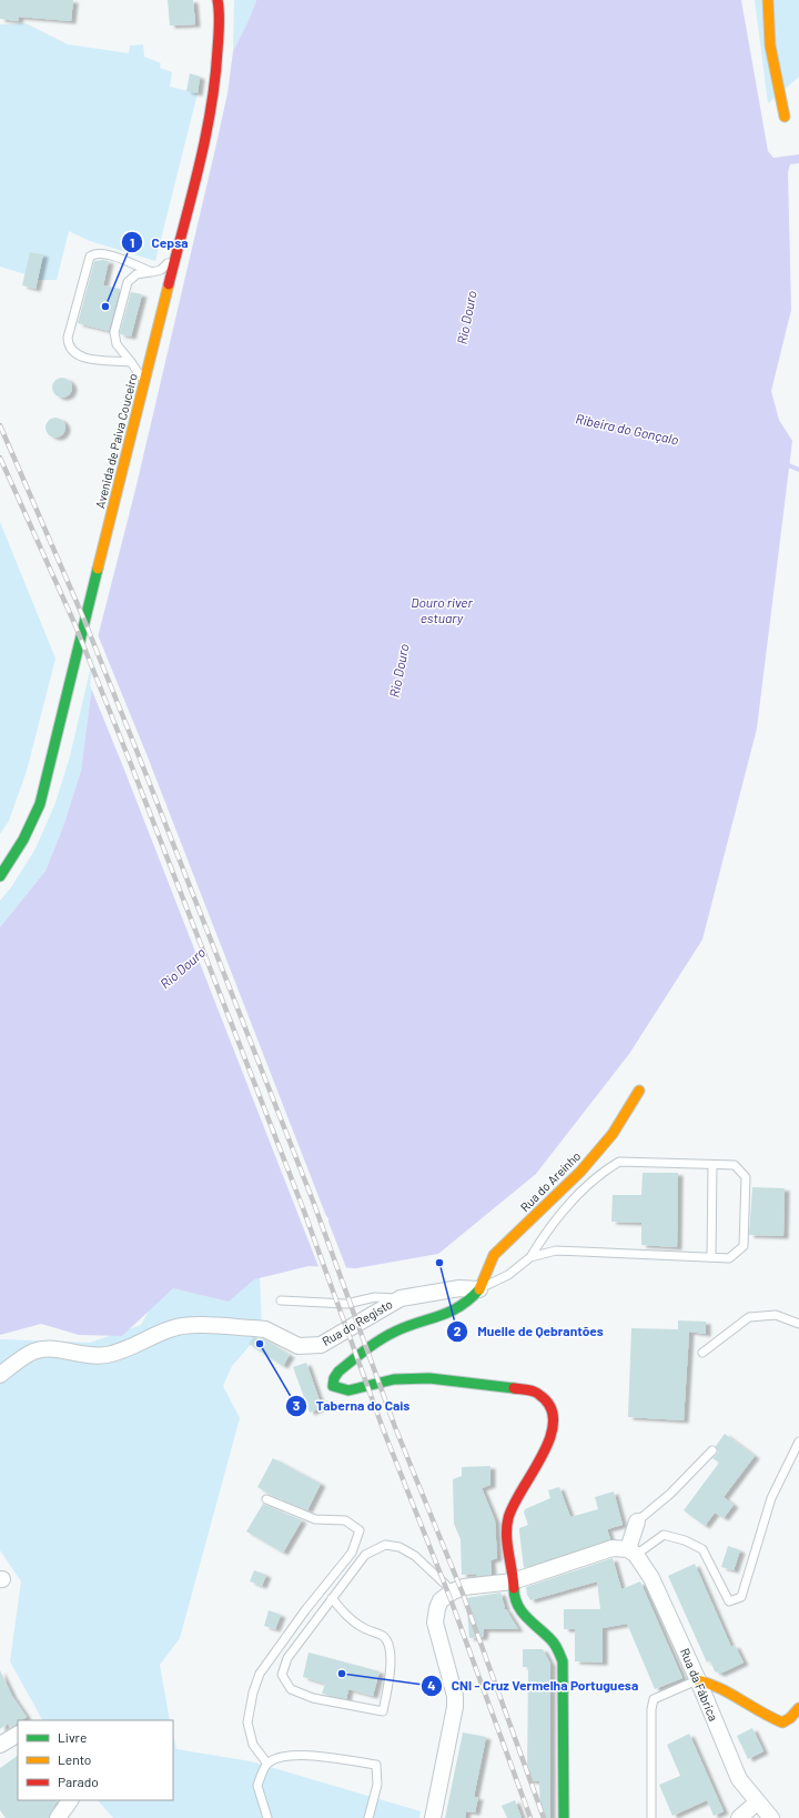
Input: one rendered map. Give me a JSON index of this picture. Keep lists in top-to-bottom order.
{
  "streets": {
    "street": [
      "Avenida de Paiva Couceiro",
      "Rua do Areínho",
      "Rua do Registo",
      "Rua da Fábrica"
    ]
  },
  "water": ["Rio Douro", "Ribeira do Gonçalo", "Douro river estuary"],
  "places": [
    "Cepsa",
    "Muelle de Qebrantões",
    "Taberna do Cais",
    "CNI - Cruz Vermelha Portuguesa"
  ],
  "legend": ["Livre", "Lento", "Parado"]
}
